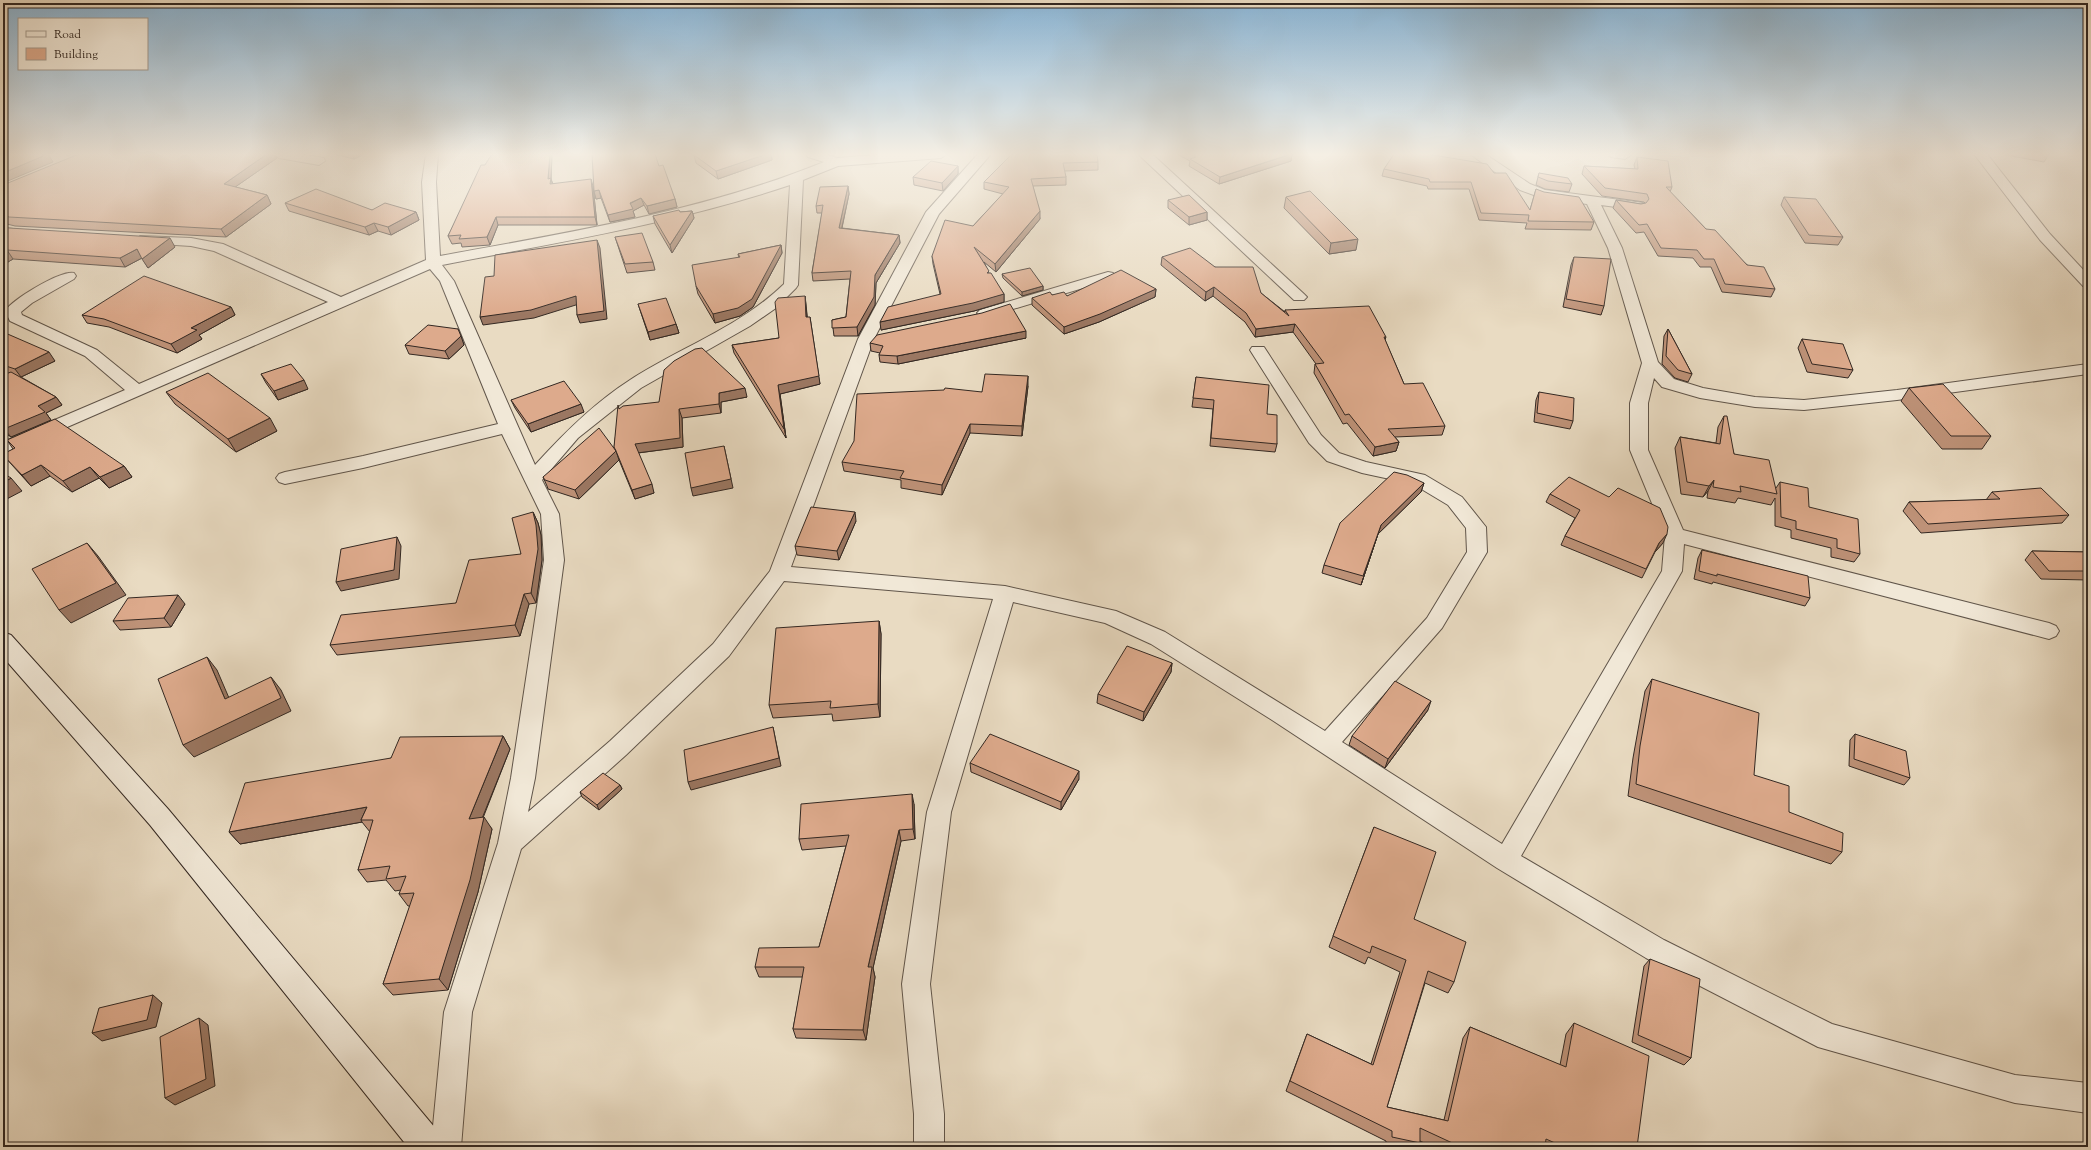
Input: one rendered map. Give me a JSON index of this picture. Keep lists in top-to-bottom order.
{
  "legend": ["Road", "Building"]
}
